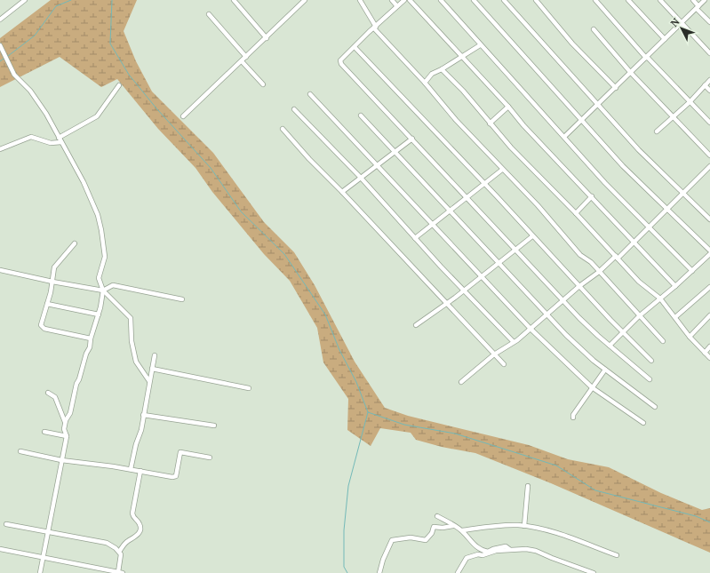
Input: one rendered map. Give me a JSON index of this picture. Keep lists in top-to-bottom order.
{
  "north": "top left"
}
